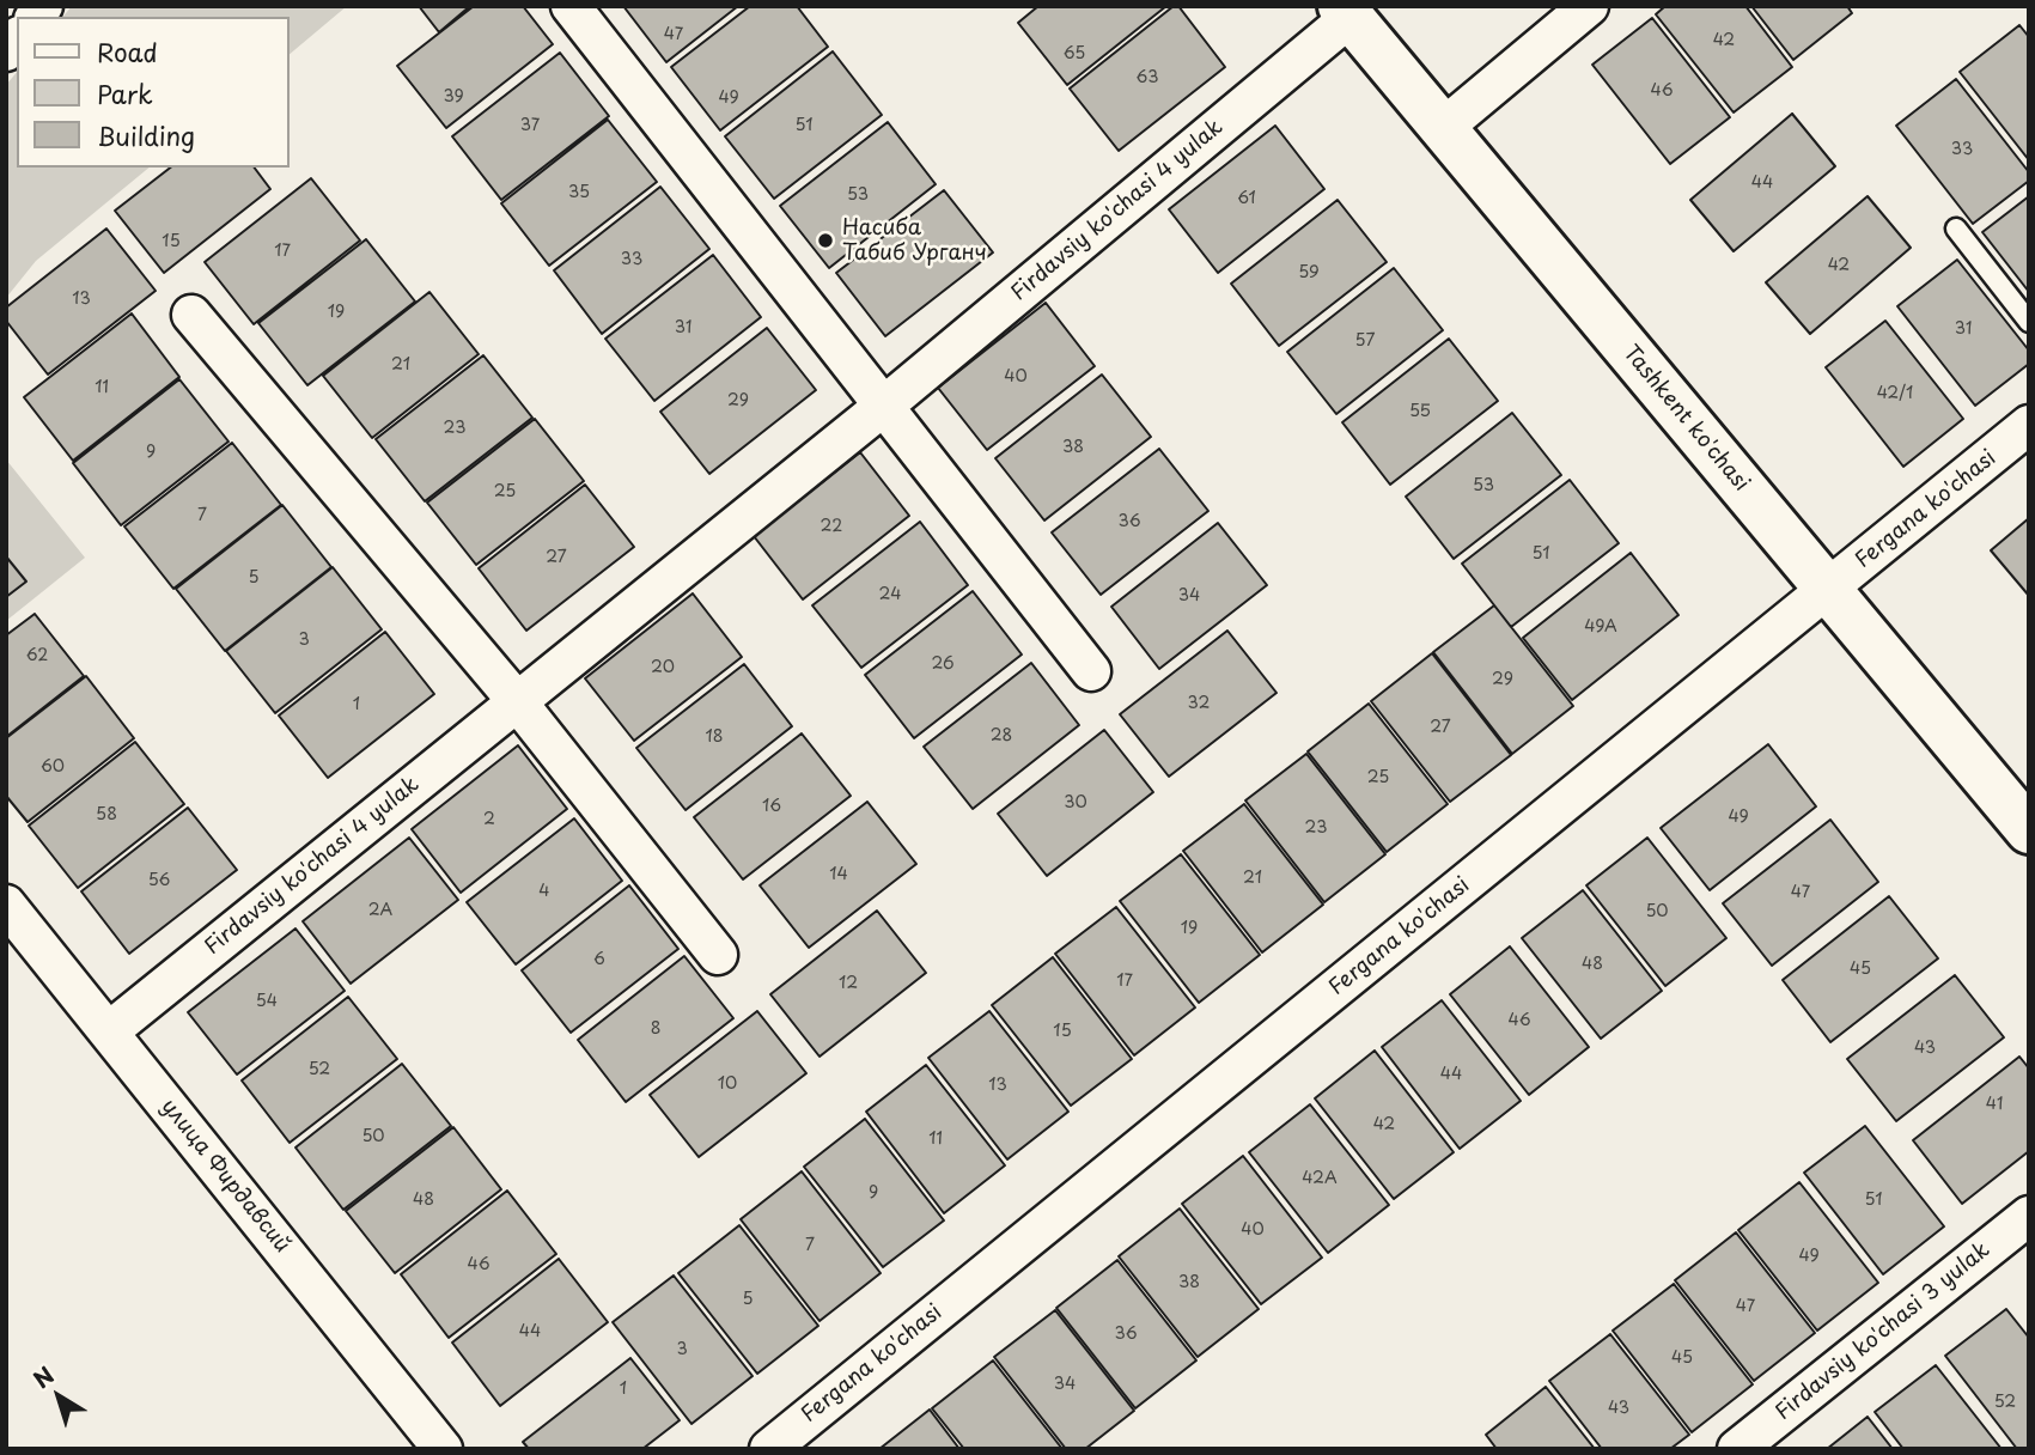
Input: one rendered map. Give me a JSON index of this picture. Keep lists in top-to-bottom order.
{
  "streets": {
    "street": [
      "Firdavsiy ko'chasi 4 yulak",
      "Tashkent ko'chasi",
      "Fergana ko'chasi",
      "улица Фирдавсий",
      "Firdavsiy ko'chasi 3 yulak"
    ]
  },
  "crossings": [
    ["Firdavsiy ko'chasi 4 yulak", "Tashkent ko'chasi"],
    ["Firdavsiy ko'chasi 4 yulak", "улица Фирдавсий"],
    ["Tashkent ko'chasi", "Fergana ko'chasi"]
  ],
  "places": ["Насиба Табиб Урганч"],
  "house_numbers": [
    "47",
    "42",
    "65",
    "63",
    "46",
    "39",
    "49",
    "37",
    "51",
    "33",
    "44",
    "35",
    "53",
    "61",
    "15",
    "17",
    "33",
    "42",
    "59",
    "13",
    "19",
    "31",
    "31",
    "57",
    "21",
    "40",
    "11",
    "42/1",
    "29",
    "55",
    "23",
    "38",
    "9",
    "53",
    "25",
    "7",
    "36",
    "22",
    "51",
    "27",
    "5",
    "24",
    "34",
    "49А",
    "3",
    "62",
    "26",
    "20",
    "29",
    "32",
    "1",
    "27",
    "28",
    "18",
    "60",
    "25",
    "30",
    "16",
    "58",
    "49",
    "2",
    "23",
    "14",
    "21",
    "56",
    "4",
    "47",
    "2А",
    "50",
    "19",
    "6",
    "48",
    "45",
    "17",
    "12",
    "54",
    "46",
    "8",
    "15",
    "43",
    "52",
    "44",
    "10",
    "13",
    "41",
    "42",
    "50",
    "11",
    "42А",
    "9",
    "48",
    "51",
    "40",
    "7",
    "49",
    "46",
    "38",
    "5",
    "47",
    "44",
    "36",
    "3",
    "45",
    "34",
    "1",
    "52",
    "43"
  ],
  "legend": ["Road", "Park", "Building"],
  "north": "top left"
}
